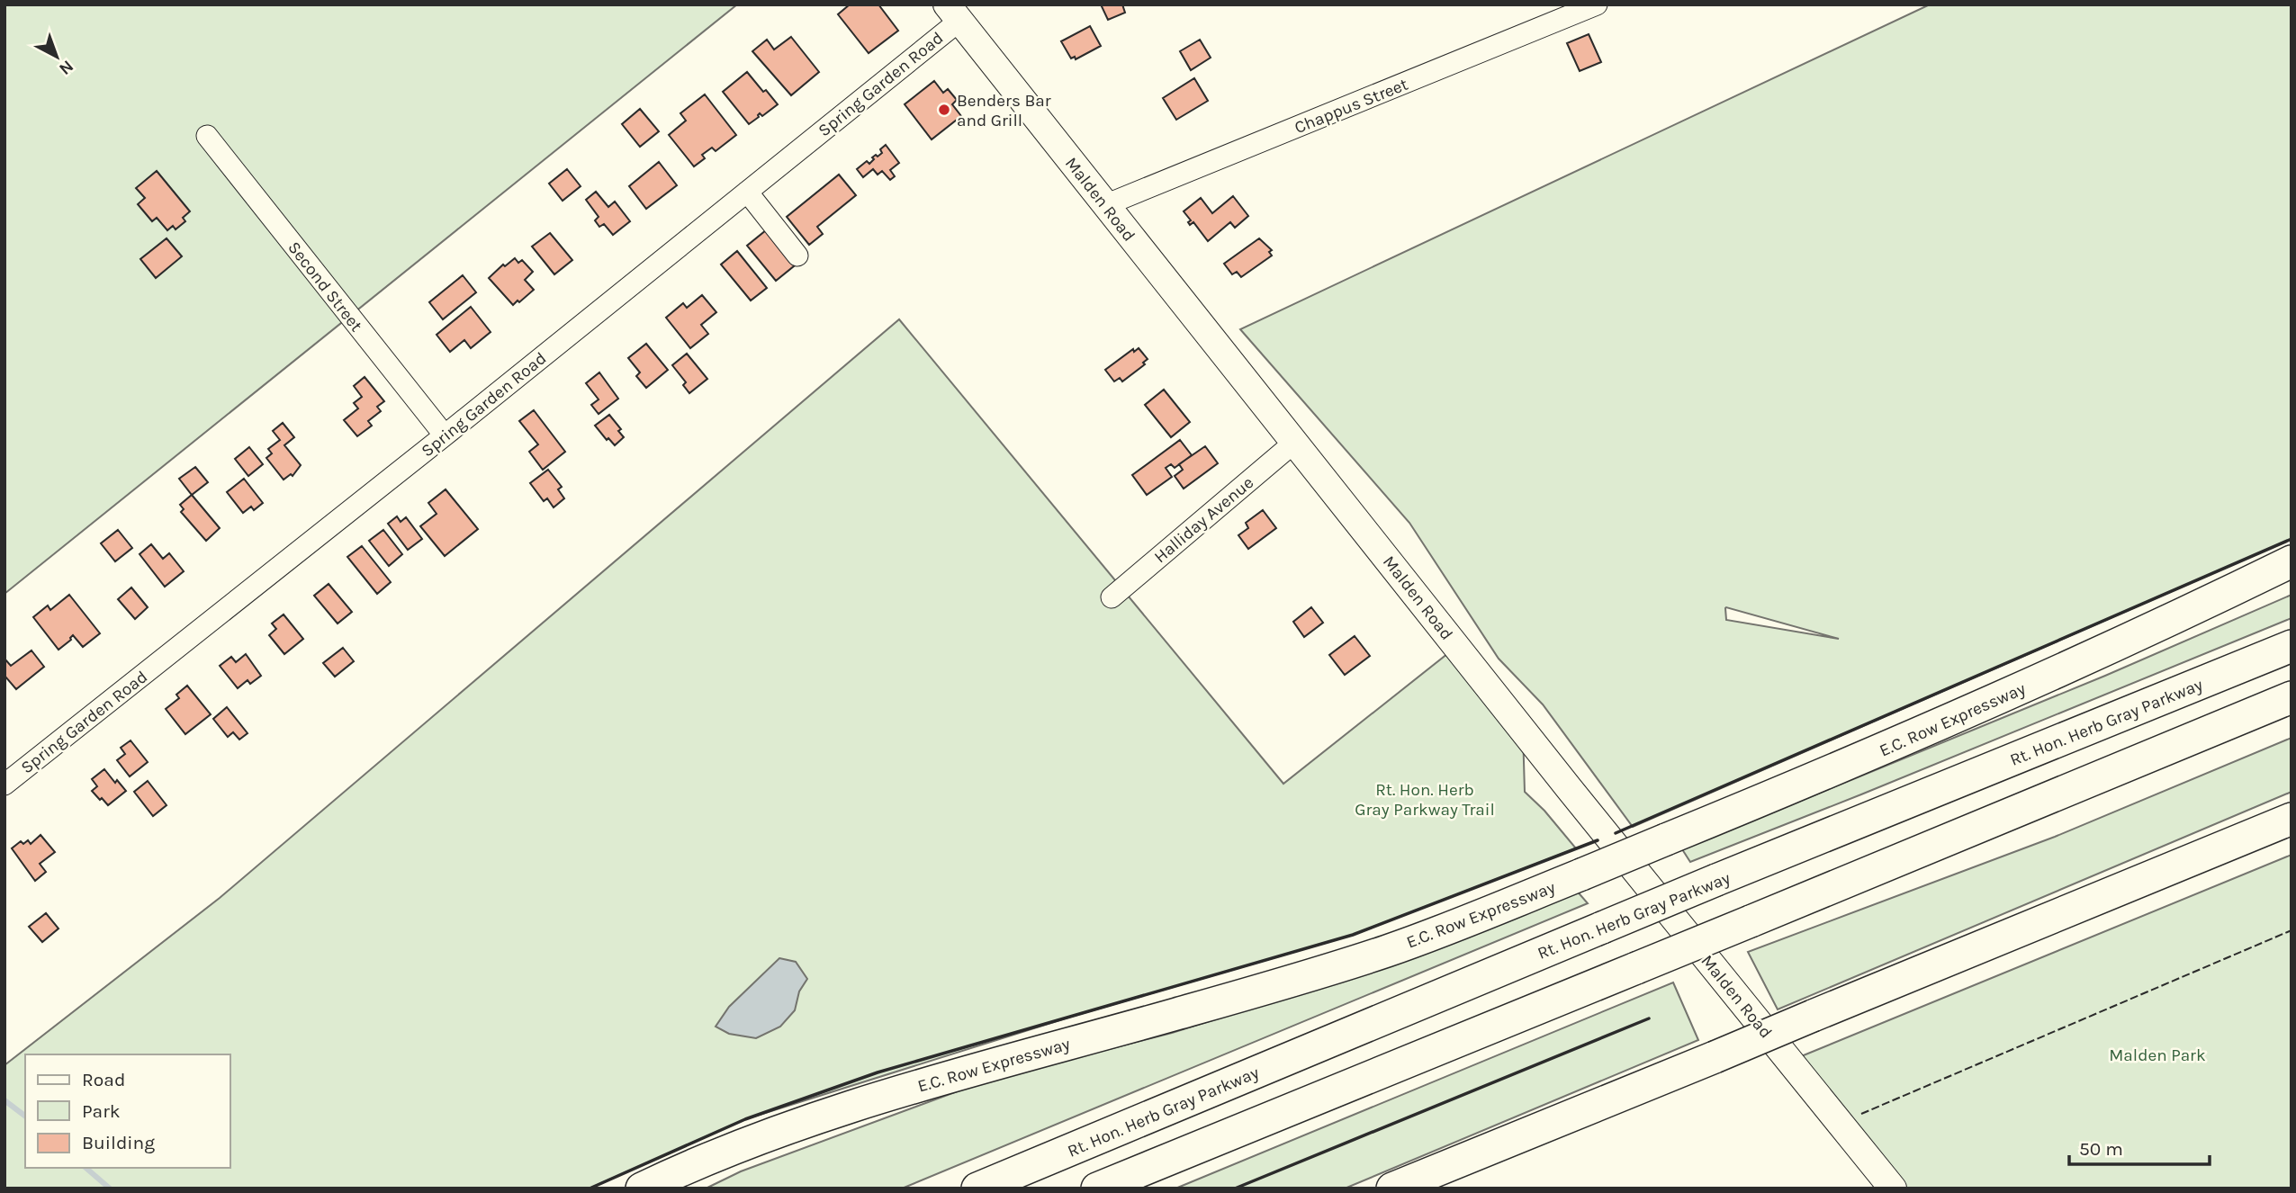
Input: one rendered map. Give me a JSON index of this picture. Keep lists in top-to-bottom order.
{
  "streets": {
    "highway": ["E.C. Row Expressway", "Rt. Hon. Herb Gray Parkway"],
    "main road": ["Malden Road"],
    "street": [
      "Spring Garden Road",
      "Chappus Street",
      "Second Street",
      "Halliday Avenue"
    ]
  },
  "crossings": [
    ["Spring Garden Road", "Malden Road"],
    ["Spring Garden Road", "Second Street"],
    ["Chappus Street", "Malden Road"],
    ["Malden Road", "Halliday Avenue"]
  ],
  "parks": ["Rt. Hon. Herb Gray Parkway Trail", "Malden Park"],
  "places": ["Benders Bar and Grill"],
  "legend": ["Road", "Park", "Building"],
  "scale_bar": "50 m",
  "north": "bottom right"
}
